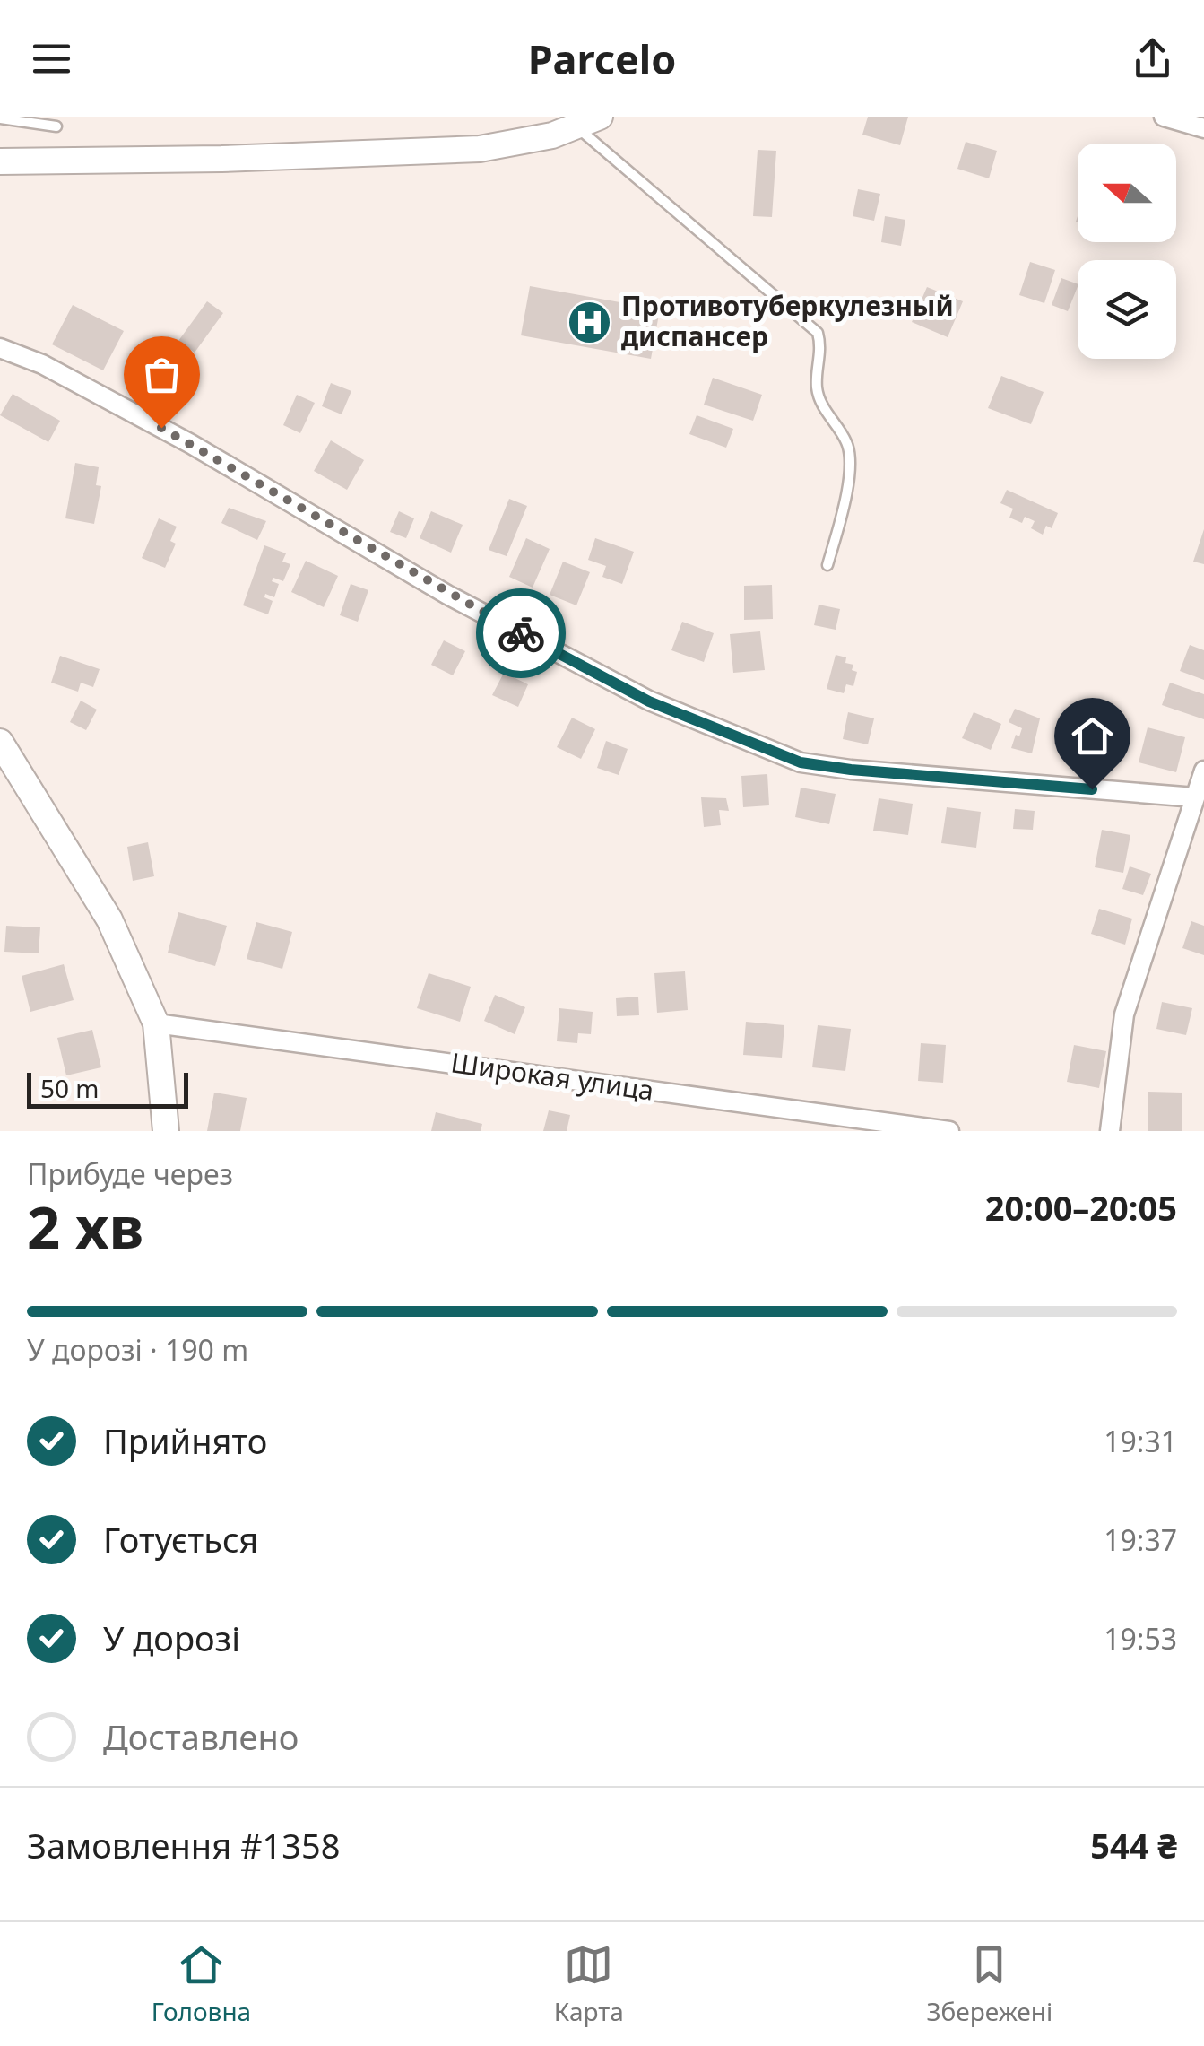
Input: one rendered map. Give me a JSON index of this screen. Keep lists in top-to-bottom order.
{
  "streets": {
    "street": ["Широкая улица"]
  },
  "places": {
    "hospital": ["Противотуберкулезный диспансер"]
  },
  "scale_bar": "50 m",
  "north": "left",
  "page": {
    "header": "Parcelo",
    "scale": "50 m",
    "heading": ["2 хв", "Прибуде через", "20:00–20:05"],
    "panel": ["Замовлення #1358", "544 ₴"],
    "bar": "У дорозі · 190 m",
    "list": [
      ["Прийнято", "19:31"],
      ["Готується", "19:37"],
      ["У дорозі", "19:53"],
      "Доставлено"
    ],
    "tabs": ["Головна", "Карта", "Збережені"]
  }
}
